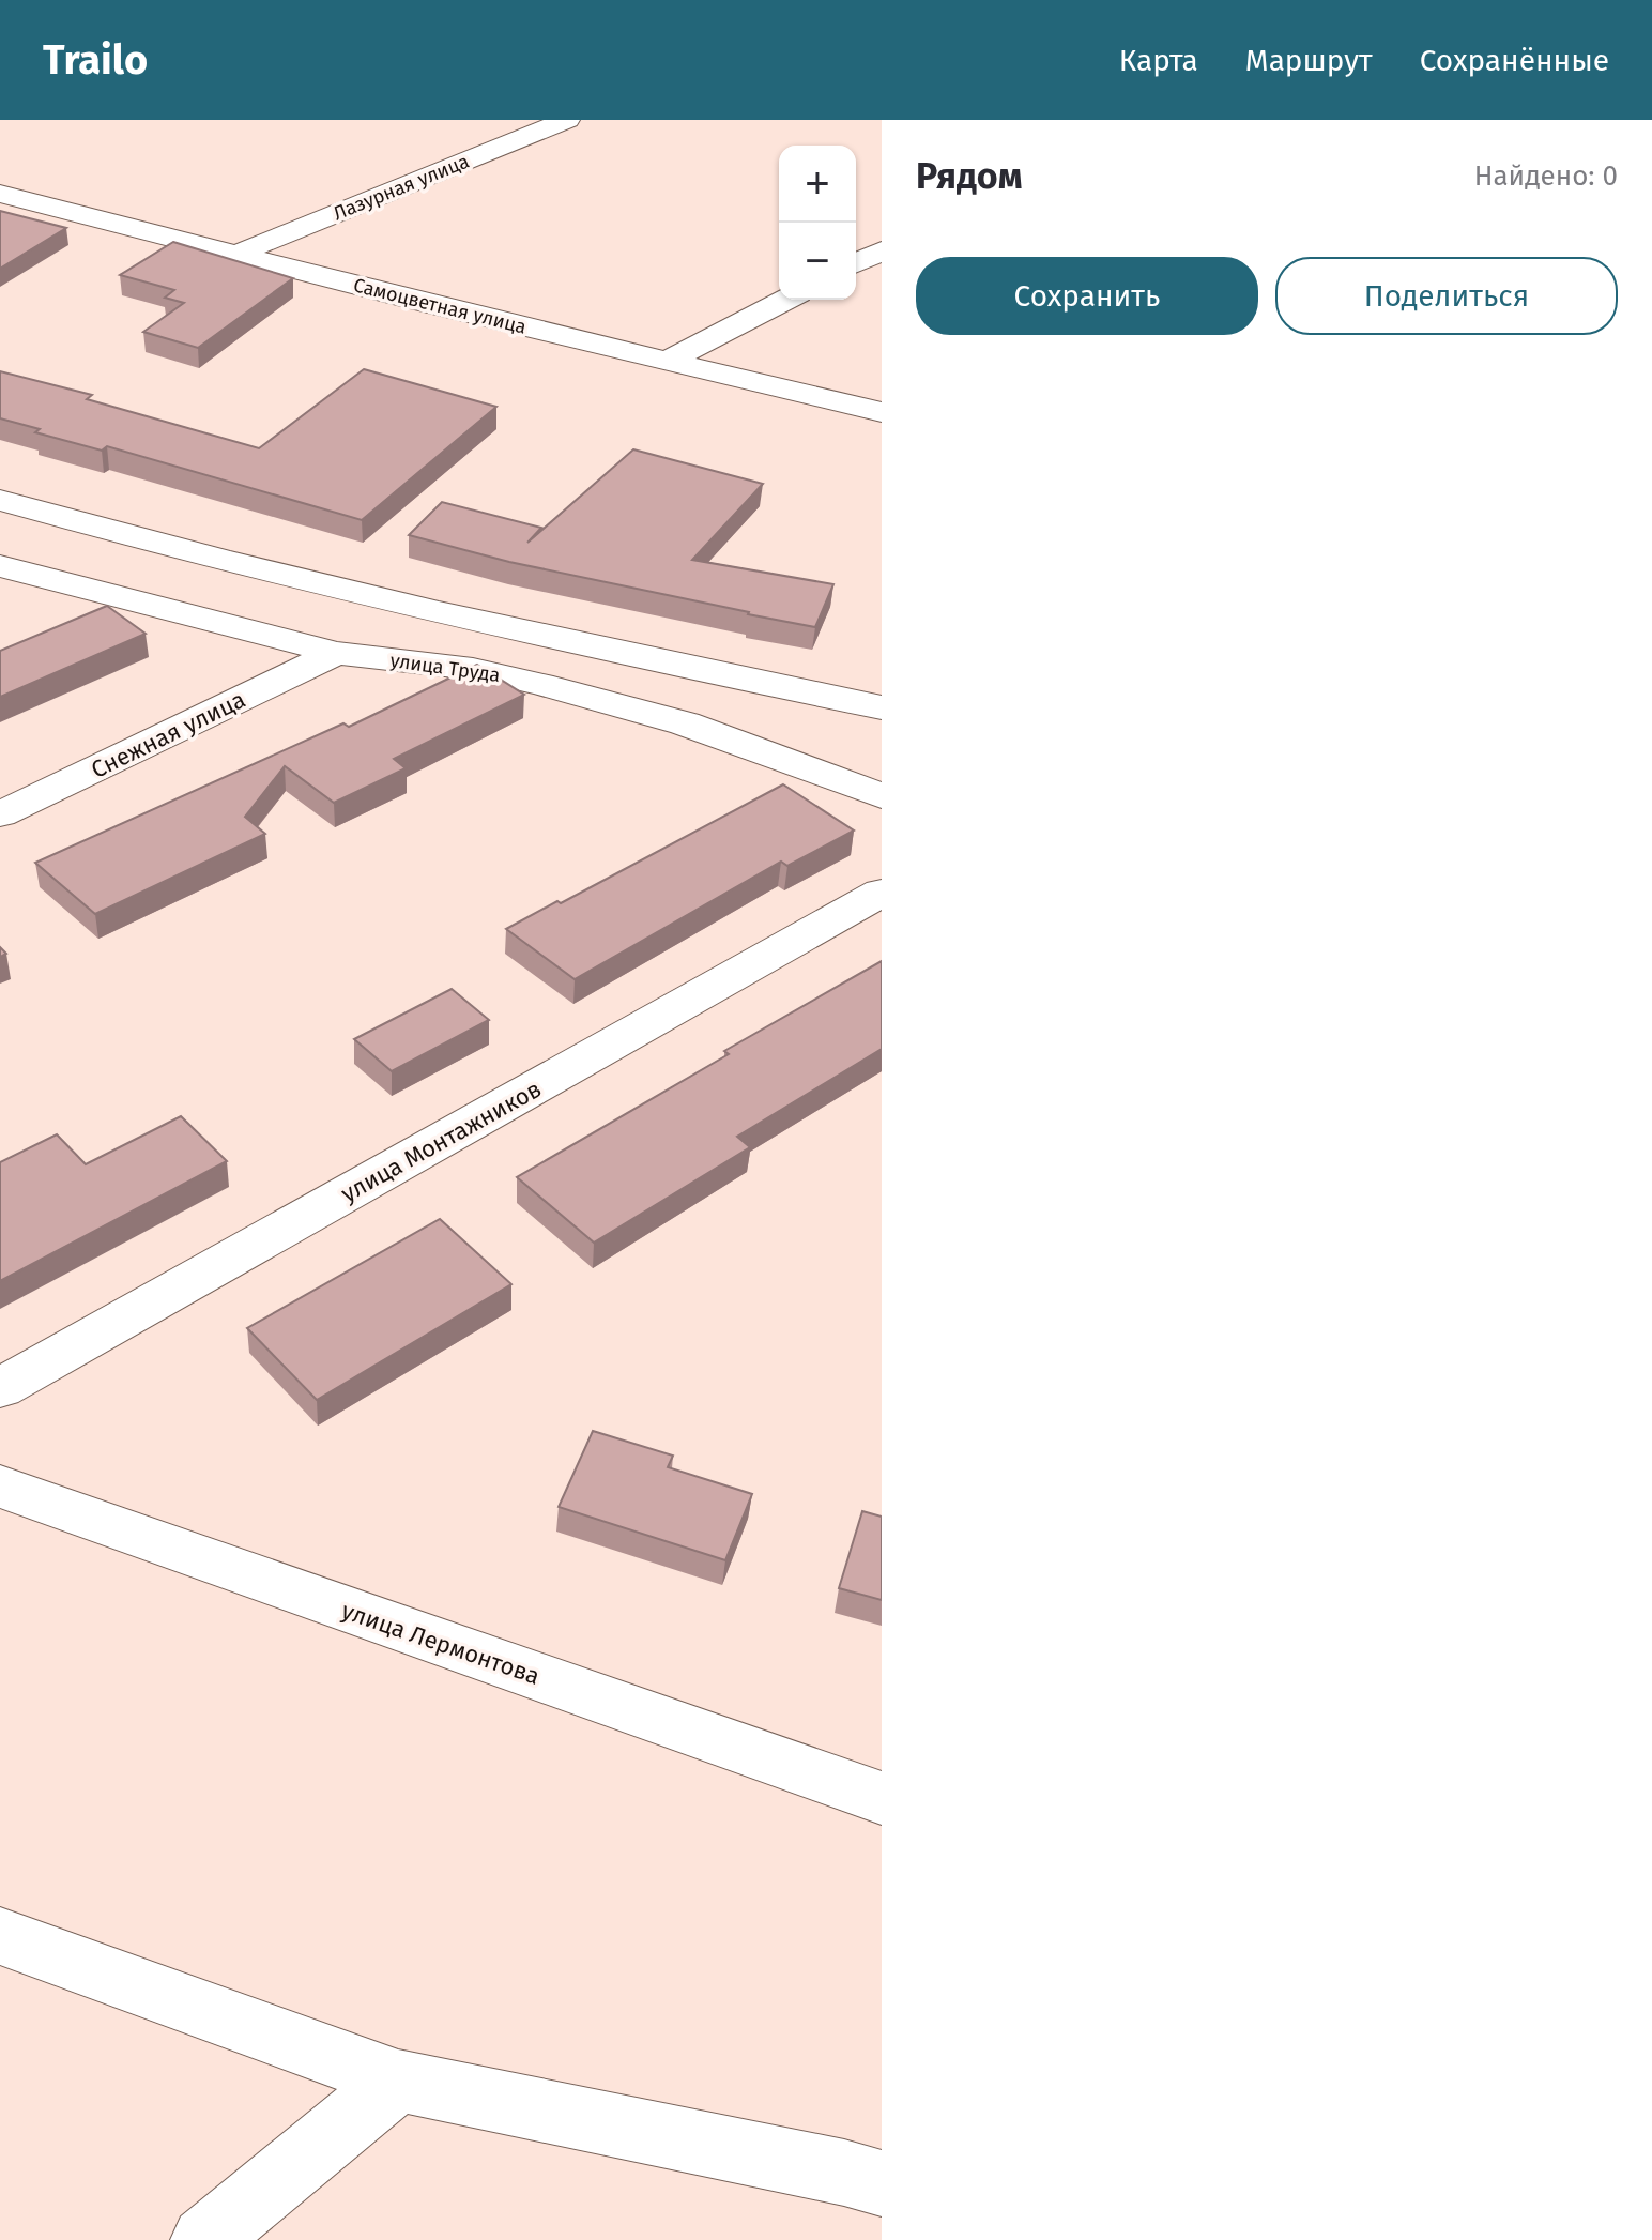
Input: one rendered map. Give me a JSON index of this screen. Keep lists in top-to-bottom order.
{
  "streets": {
    "street": [
      "Лазурная улица",
      "Самоцветная улица",
      "улица Труда",
      "Снежная улица",
      "улица Монтажников",
      "улица Лермонтова"
    ]
  },
  "crossings": [
    ["Лазурная улица", "Самоцветная улица"],
    ["улица Труда", "Снежная улица"]
  ],
  "page": {
    "header": "Trailo",
    "nav": ["Карта", "Маршрут", "Сохранённые"],
    "heading": ["Рядом", "Найдено: 0"],
    "map_buttons": ["+", "−"],
    "buttons": ["Сохранить", "Поделиться"]
  }
}
